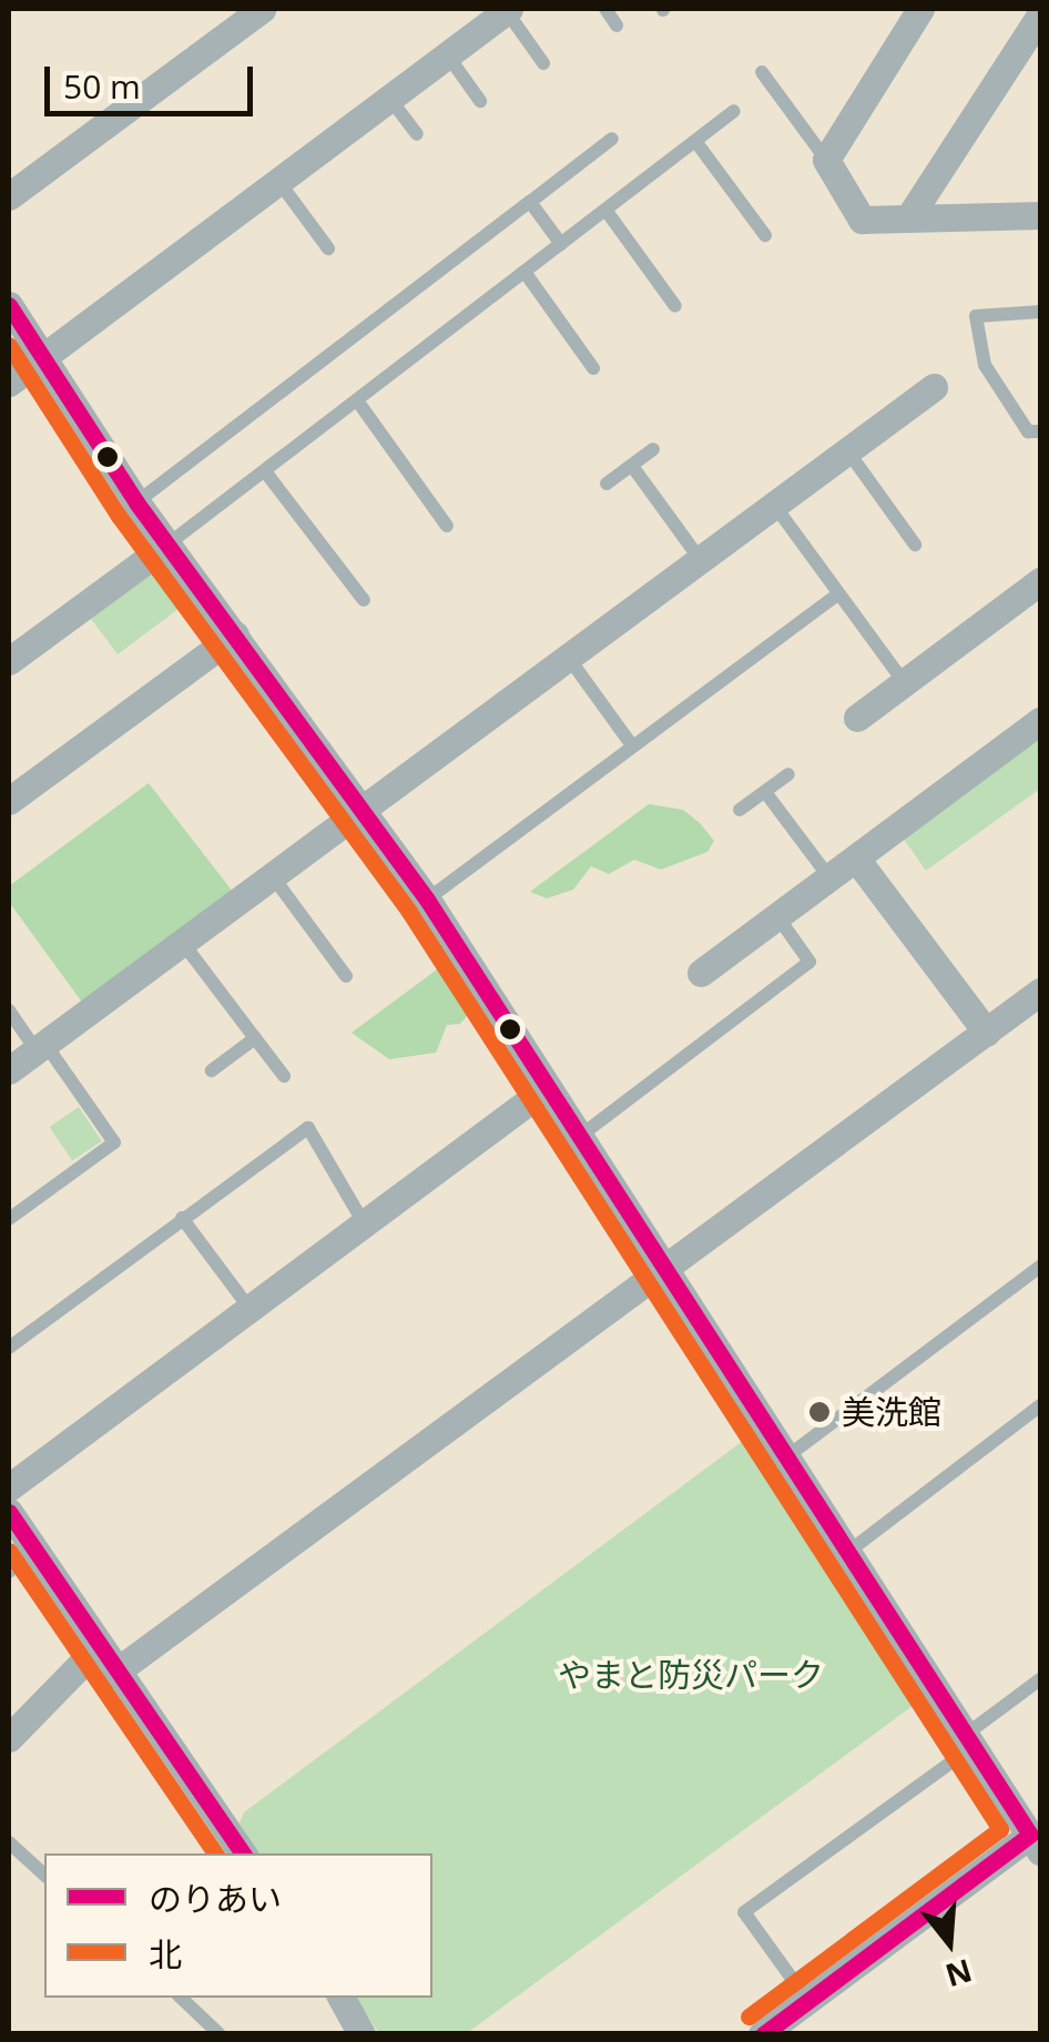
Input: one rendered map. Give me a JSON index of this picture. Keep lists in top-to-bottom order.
{
  "parks": ["やまと防災パーク"],
  "places": ["美洗館"],
  "lines": ["transit line のりあい", "transit line 北"],
  "legend": ["のりあい", "北"],
  "scale_bar": "50 m",
  "north": "bottom"
}
